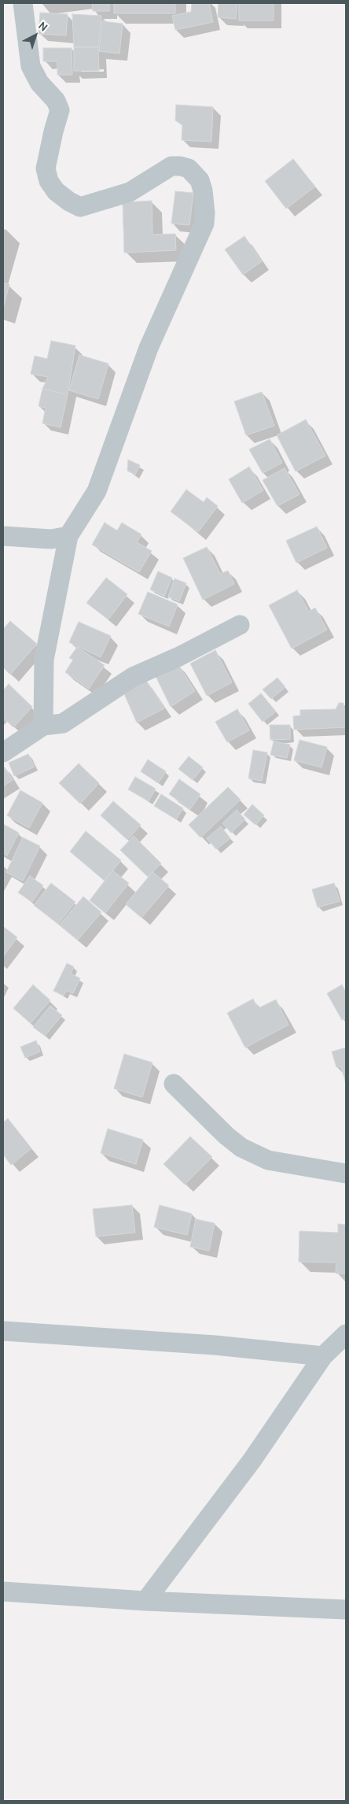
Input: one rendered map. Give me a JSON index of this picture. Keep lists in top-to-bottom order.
{
  "north": "top right"
}
